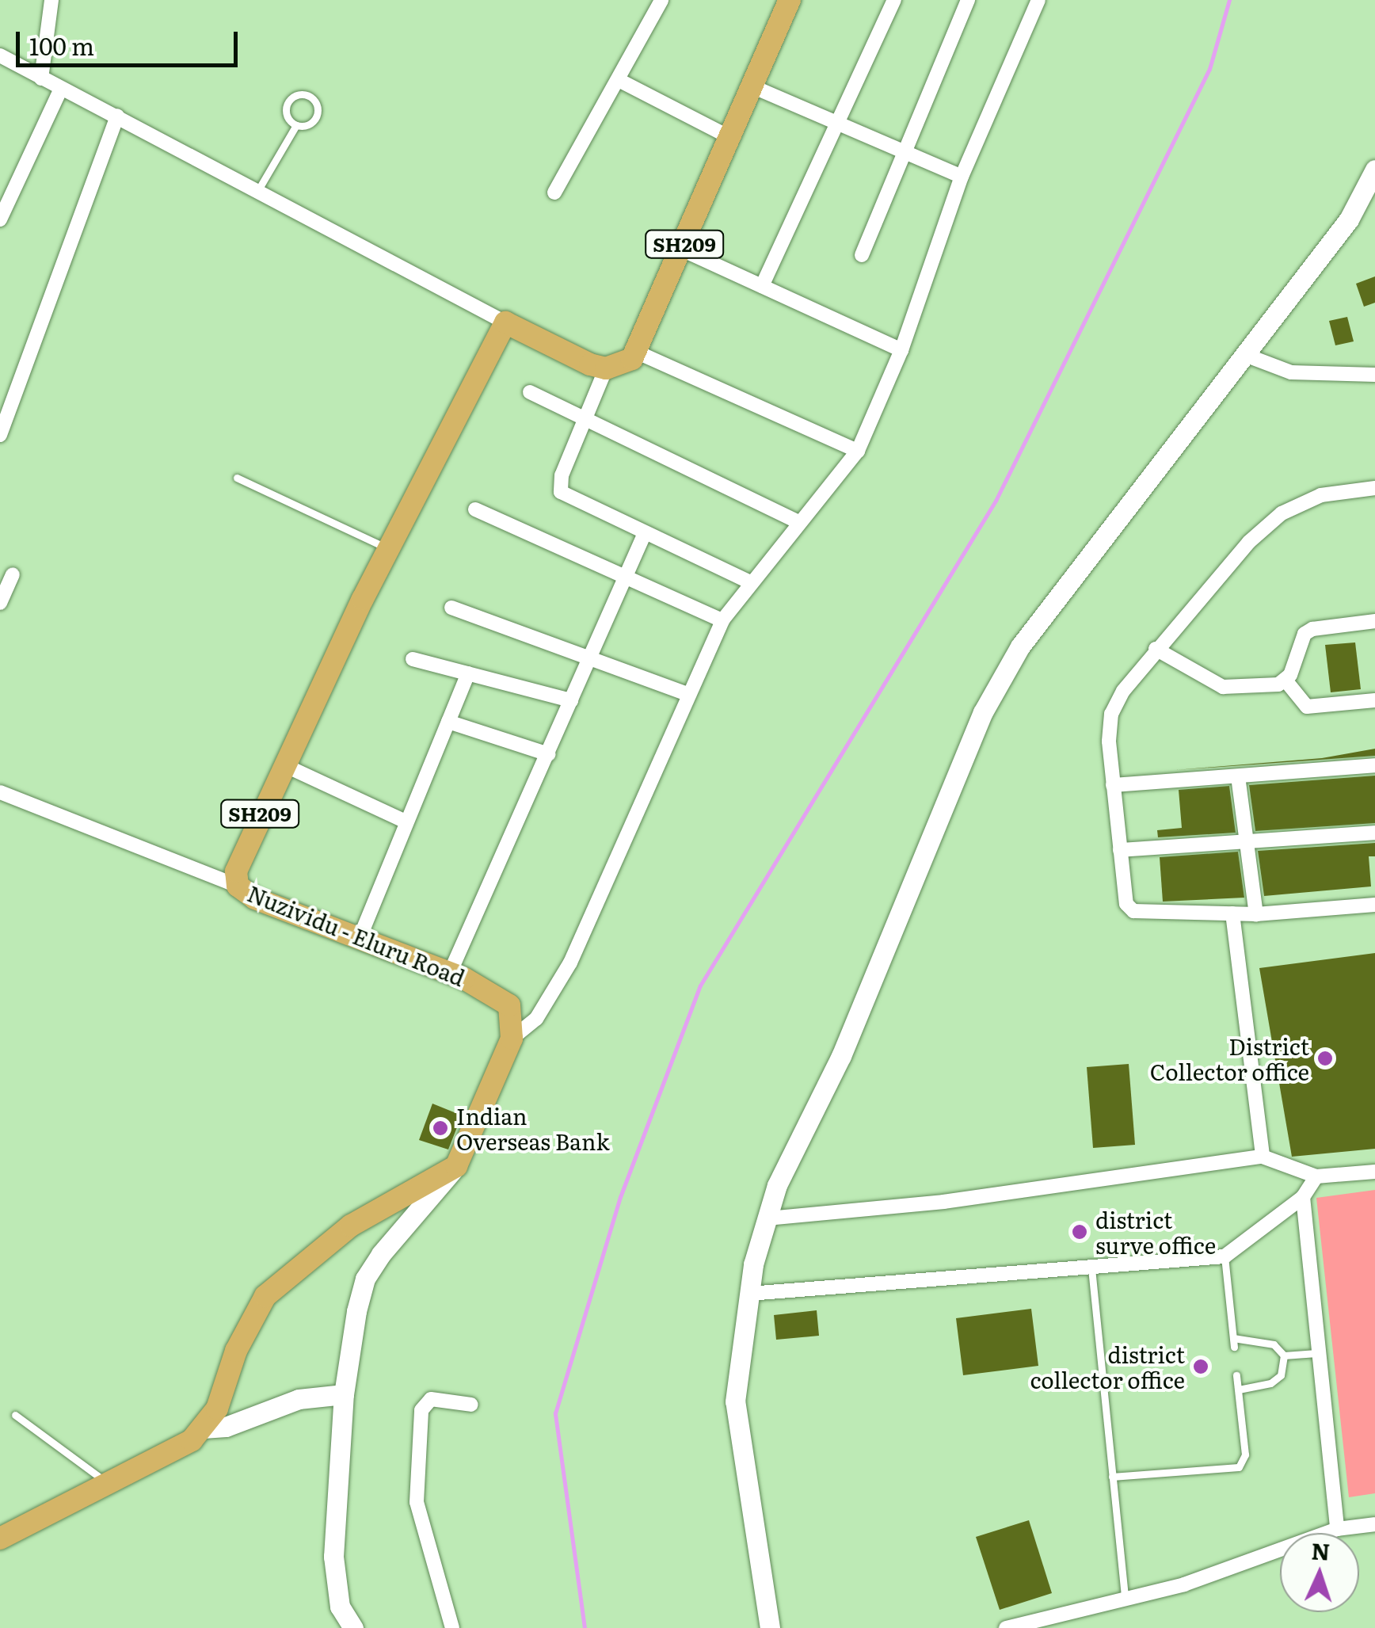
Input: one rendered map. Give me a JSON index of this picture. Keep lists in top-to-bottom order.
{
  "streets": {
    "main road": ["SH209", "Nuzividu - Eluru Road"]
  },
  "places": [
    "District Collector office",
    "Indian Overseas Bank",
    "district surve office",
    "district collector office"
  ],
  "scale_bar": "100 m",
  "north": "top"
}
